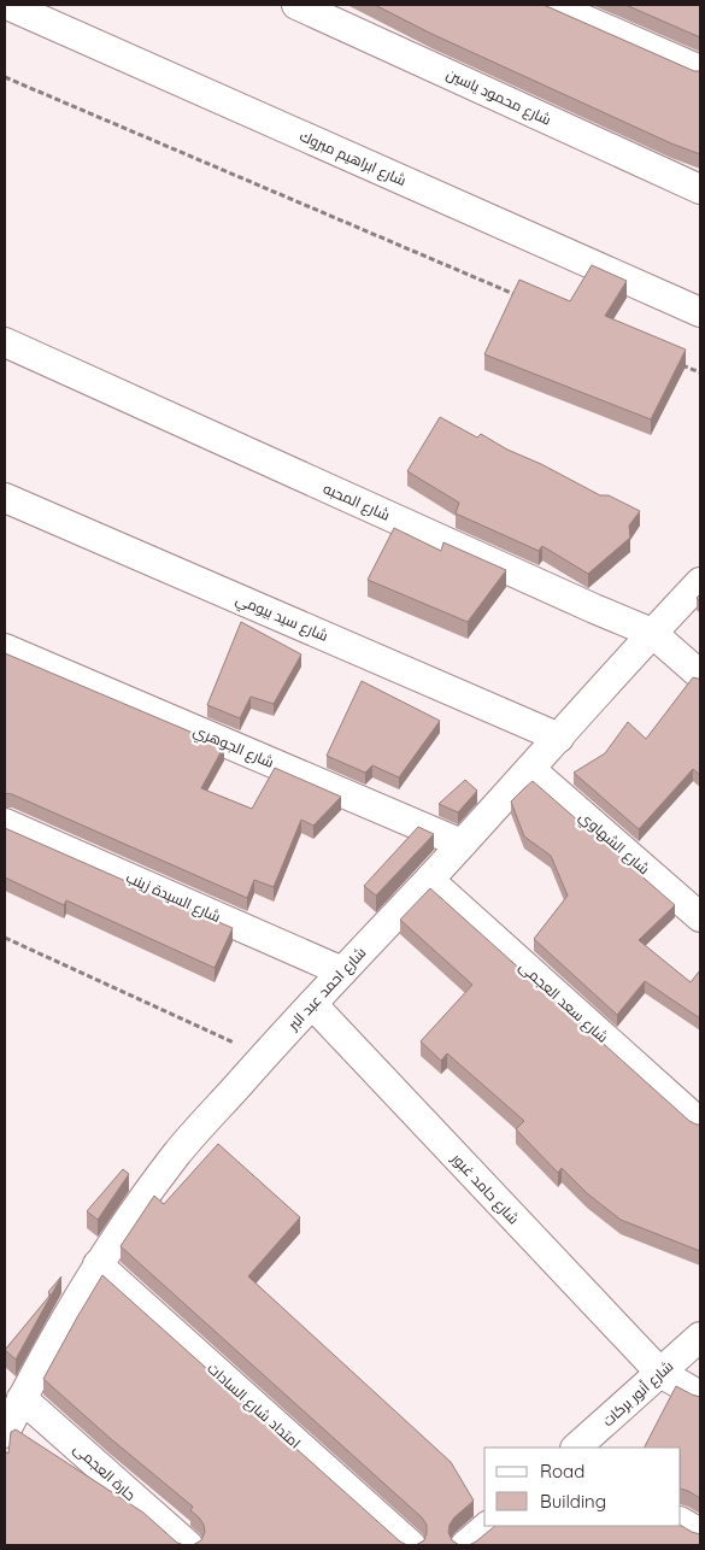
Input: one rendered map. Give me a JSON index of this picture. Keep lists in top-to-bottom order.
{
  "streets": {
    "street": [
      "شارع محمود ياسين",
      "شارع ابراهيم مبروك",
      "شارع المحبه",
      "شارع سيد بيومي",
      "شارع الجوهري",
      "شارع الشهاوي",
      "شارع السيدة زينب",
      "شارع احمد عبد البر",
      "شارع سعد العجمى",
      "شارع حامد غبور",
      "شارع أنور بركات",
      "امتداد شارع السادات",
      "حارة العجمى"
    ]
  },
  "crossings": [
    ["شارع المحبه", "شارع احمد عبد البر"],
    ["شارع سيد بيومي", "شارع احمد عبد البر"],
    ["شارع الجوهري", "شارع احمد عبد البر"],
    ["شارع الشهاوي", "شارع احمد عبد البر"],
    ["شارع السيدة زينب", "شارع احمد عبد البر"],
    ["شارع احمد عبد البر", "شارع سعد العجمى"],
    ["شارع احمد عبد البر", "شارع حامد غبور"],
    ["شارع احمد عبد البر", "امتداد شارع السادات"],
    ["شارع احمد عبد البر", "حارة العجمى"],
    ["شارع حامد غبور", "شارع أنور بركات"]
  ],
  "legend": ["Road", "Building"]
}
